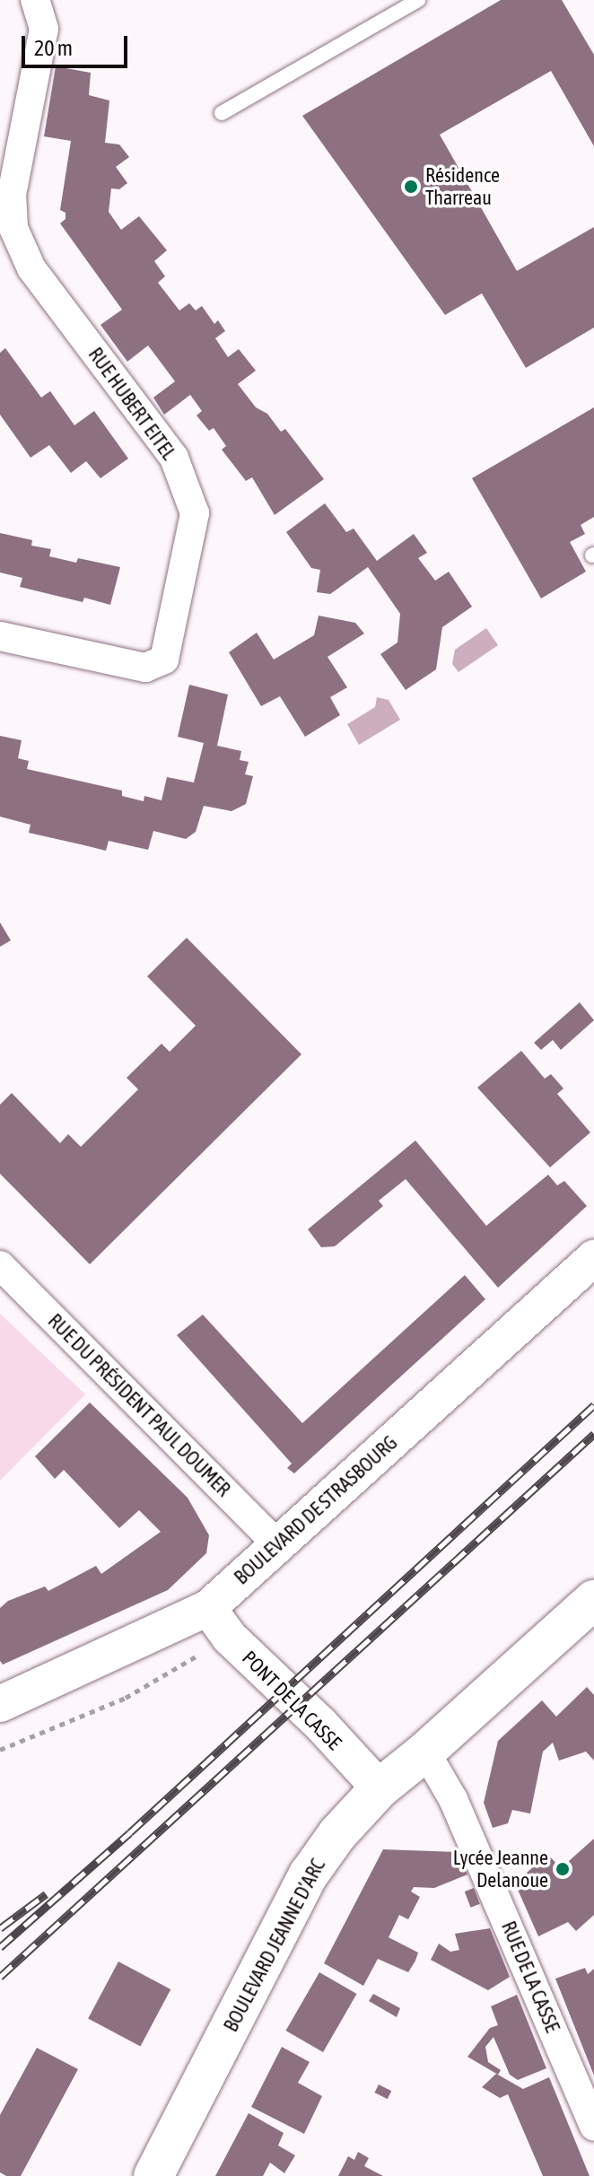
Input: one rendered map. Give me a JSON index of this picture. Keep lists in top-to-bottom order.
{
  "streets": {
    "main road": ["BOULEVARD JEANNE D’ARC"],
    "street": [
      "RUE HUBERT EITEL",
      "RUE DU PRÉSIDENT PAUL DOUMER",
      "BOULEVARD DE STRASBOURG",
      "PONT DE LA CASSE",
      "RUE DE LA CASSE"
    ]
  },
  "crossings": [
    ["RUE DU PRÉSIDENT PAUL DOUMER", "BOULEVARD DE STRASBOURG"],
    ["BOULEVARD DE STRASBOURG", "PONT DE LA CASSE"],
    ["PONT DE LA CASSE", "BOULEVARD JEANNE D’ARC"],
    ["BOULEVARD JEANNE D’ARC", "RUE DE LA CASSE"]
  ],
  "places": ["Résidence Tharreau", "Lycée Jeanne Delanoue"],
  "scale_bar": "20 m"
}
